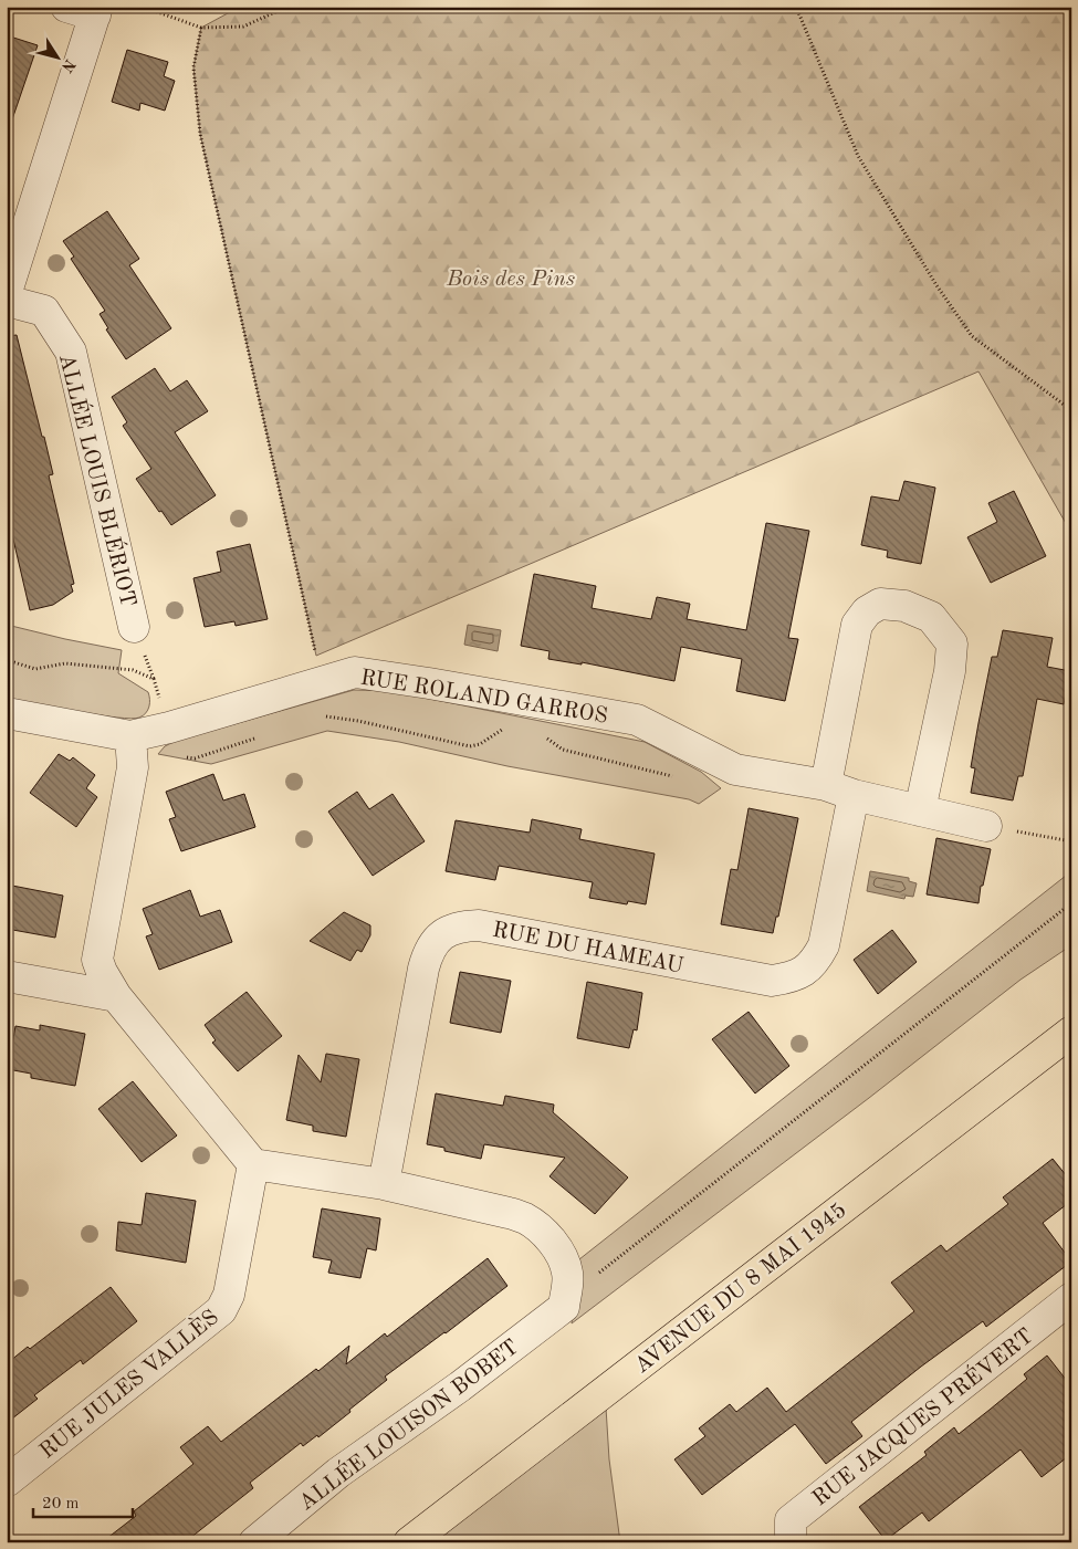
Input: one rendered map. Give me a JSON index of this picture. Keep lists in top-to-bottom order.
{
  "streets": {
    "main road": ["AVENUE DU 8 MAI 1945"],
    "street": [
      "ALLÉE LOUIS BLÉRIOT",
      "RUE ROLAND GARROS",
      "RUE DU HAMEAU",
      "RUE JULES VALLÈS",
      "RUE JACQUES PRÉVERT",
      "ALLÉE LOUISON BOBET"
    ]
  },
  "crossings": [
    ["RUE ROLAND GARROS", "RUE DU HAMEAU"]
  ],
  "parks": ["Bois des Pins"],
  "scale_bar": "20 m",
  "north": "bottom right"
}
